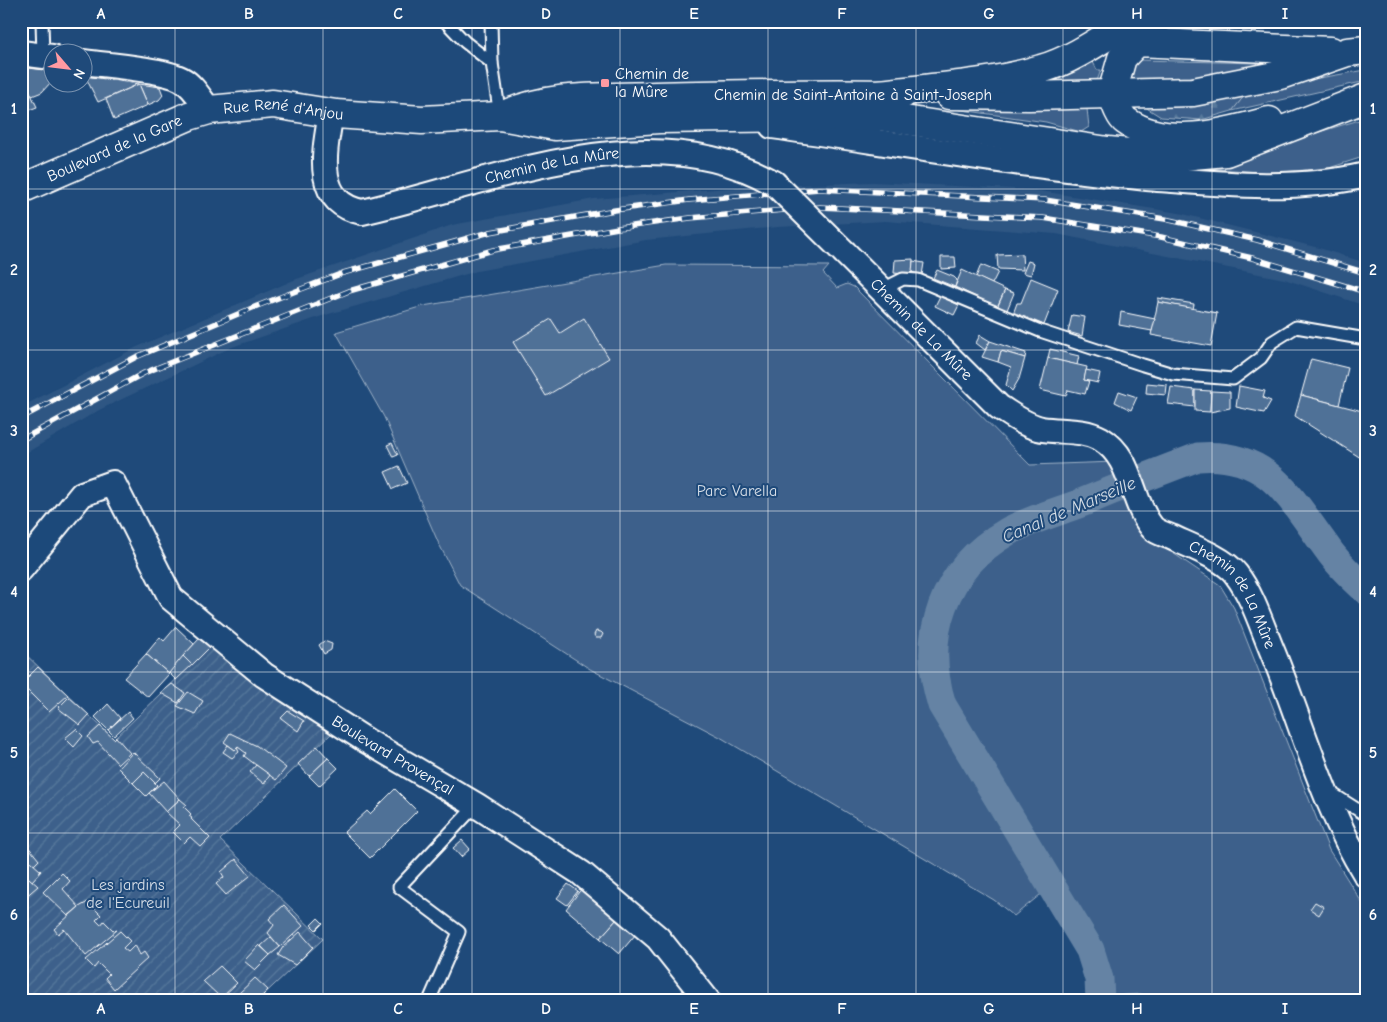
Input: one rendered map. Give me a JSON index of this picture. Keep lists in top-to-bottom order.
{
  "streets": {
    "main road": ["Chemin de Saint-Antoine à Saint-Joseph", "Rue René d'Anjou", "Boulevard de la Gare"],
    "street": ["Chemin de La Mûre", "Boulevard Provençal"]
  },
  "crossings": [
    ["Chemin de Saint-Antoine à Saint-Joseph", "Rue René d'Anjou"],
    ["Rue René d'Anjou", "Boulevard de la Gare"],
    ["Rue René d'Anjou", "Chemin de La Mûre"]
  ],
  "water": ["Canal de Marseille"],
  "parks": ["Parc Varella", "Les jardins de l'Ecureuil"],
  "places": {
    "transit": ["Chemin de la Mûre"]
  },
  "north": "bottom right",
  "grid": {
    "columns": [
      "A",
      "B",
      "C",
      "D",
      "E",
      "F",
      "G",
      "H",
      "I"
    ],
    "rows": [
      "1",
      "2",
      "3",
      "4",
      "5",
      "6"
    ]
  }
}
